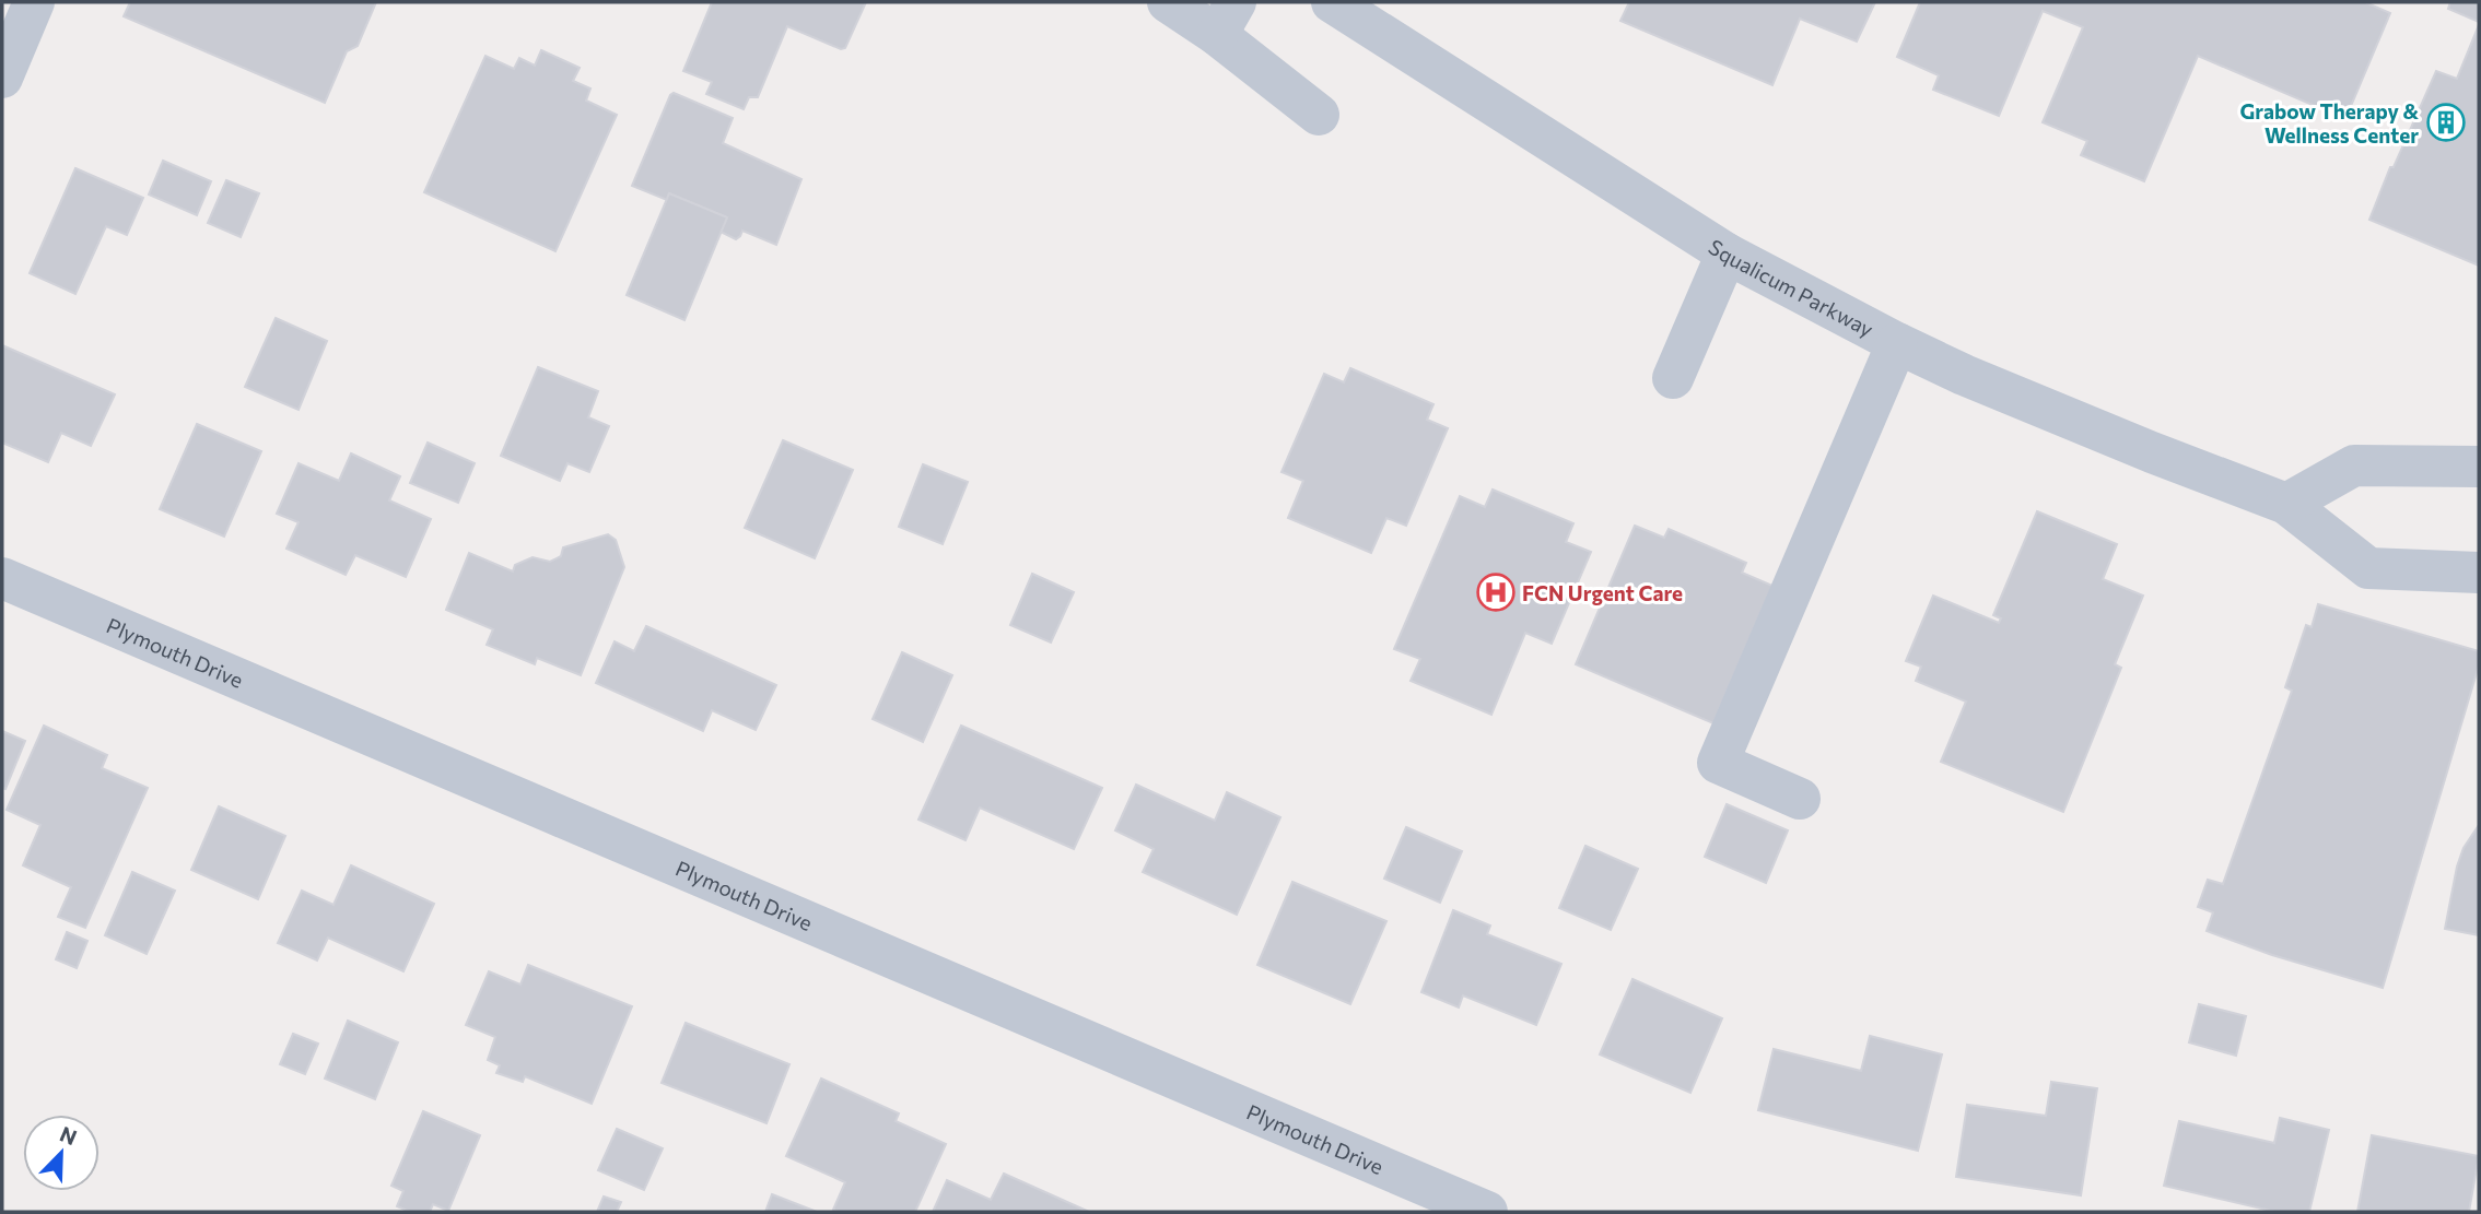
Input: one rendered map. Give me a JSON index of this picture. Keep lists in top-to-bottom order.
{
  "streets": {
    "street": ["Squalicum Parkway", "Plymouth Drive"]
  },
  "places": {
    "building": ["Grabow Therapy & Wellness Center"],
    "hospital": ["FCN Urgent Care"]
  },
  "north": "top right"
}
